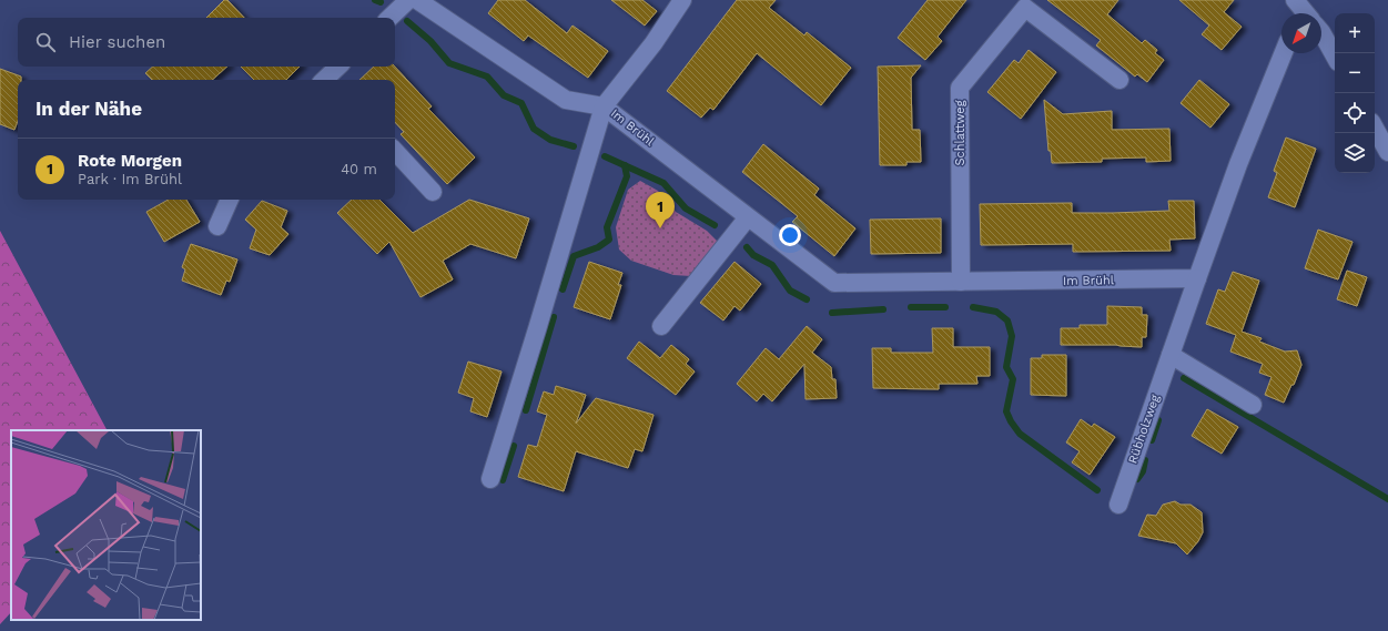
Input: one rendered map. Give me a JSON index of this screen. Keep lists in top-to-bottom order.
{
  "streets": {
    "street": ["Im Brühl", "Schlattweg", "Rübholzweg"]
  },
  "crossings": [
    ["Im Brühl", "Schlattweg"],
    ["Im Brühl", "Rübholzweg"]
  ],
  "north": "bottom left",
  "page": {
    "map_buttons": ["+", "−"],
    "search": "Hier suchen",
    "heading": "In der Nähe",
    "list": [
      {
        "mark": "1",
        "name": "Rote Morgen",
        "note": "Park · Im Brühl",
        "value": "40 m"
      }
    ],
    "pins": "1"
  }
}
